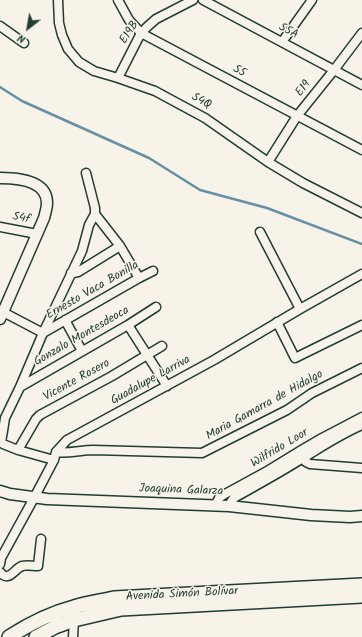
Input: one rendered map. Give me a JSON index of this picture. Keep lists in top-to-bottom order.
{
  "streets": {
    "highway": ["Avenida Simón Bolívar"],
    "street": [
      "S5A",
      "E19B",
      "S5",
      "E19",
      "S4Q",
      "S4f",
      "Ernesto Vaca Bonilla",
      "Gonzalo Montesdeoca",
      "Vicente Rosero",
      "Guadalupe Larriva",
      "Maria Gamarra de Hidalgo",
      "Wilfrido Loor",
      "Joaquina Galarza"
    ]
  },
  "crossings": [
    ["S5A", "E19"],
    ["E19B", "S5"],
    ["E19B", "S4Q"],
    ["S5", "E19"],
    ["E19", "S4Q"],
    ["Ernesto Vaca Bonilla", "Maria Gamarra de Hidalgo"],
    ["Gonzalo Montesdeoca", "Maria Gamarra de Hidalgo"],
    ["Vicente Rosero", "Maria Gamarra de Hidalgo"],
    ["Guadalupe Larriva", "Maria Gamarra de Hidalgo"],
    ["Guadalupe Larriva", "Joaquina Galarza"],
    ["Wilfrido Loor", "Joaquina Galarza"]
  ],
  "north": "bottom left"
}
